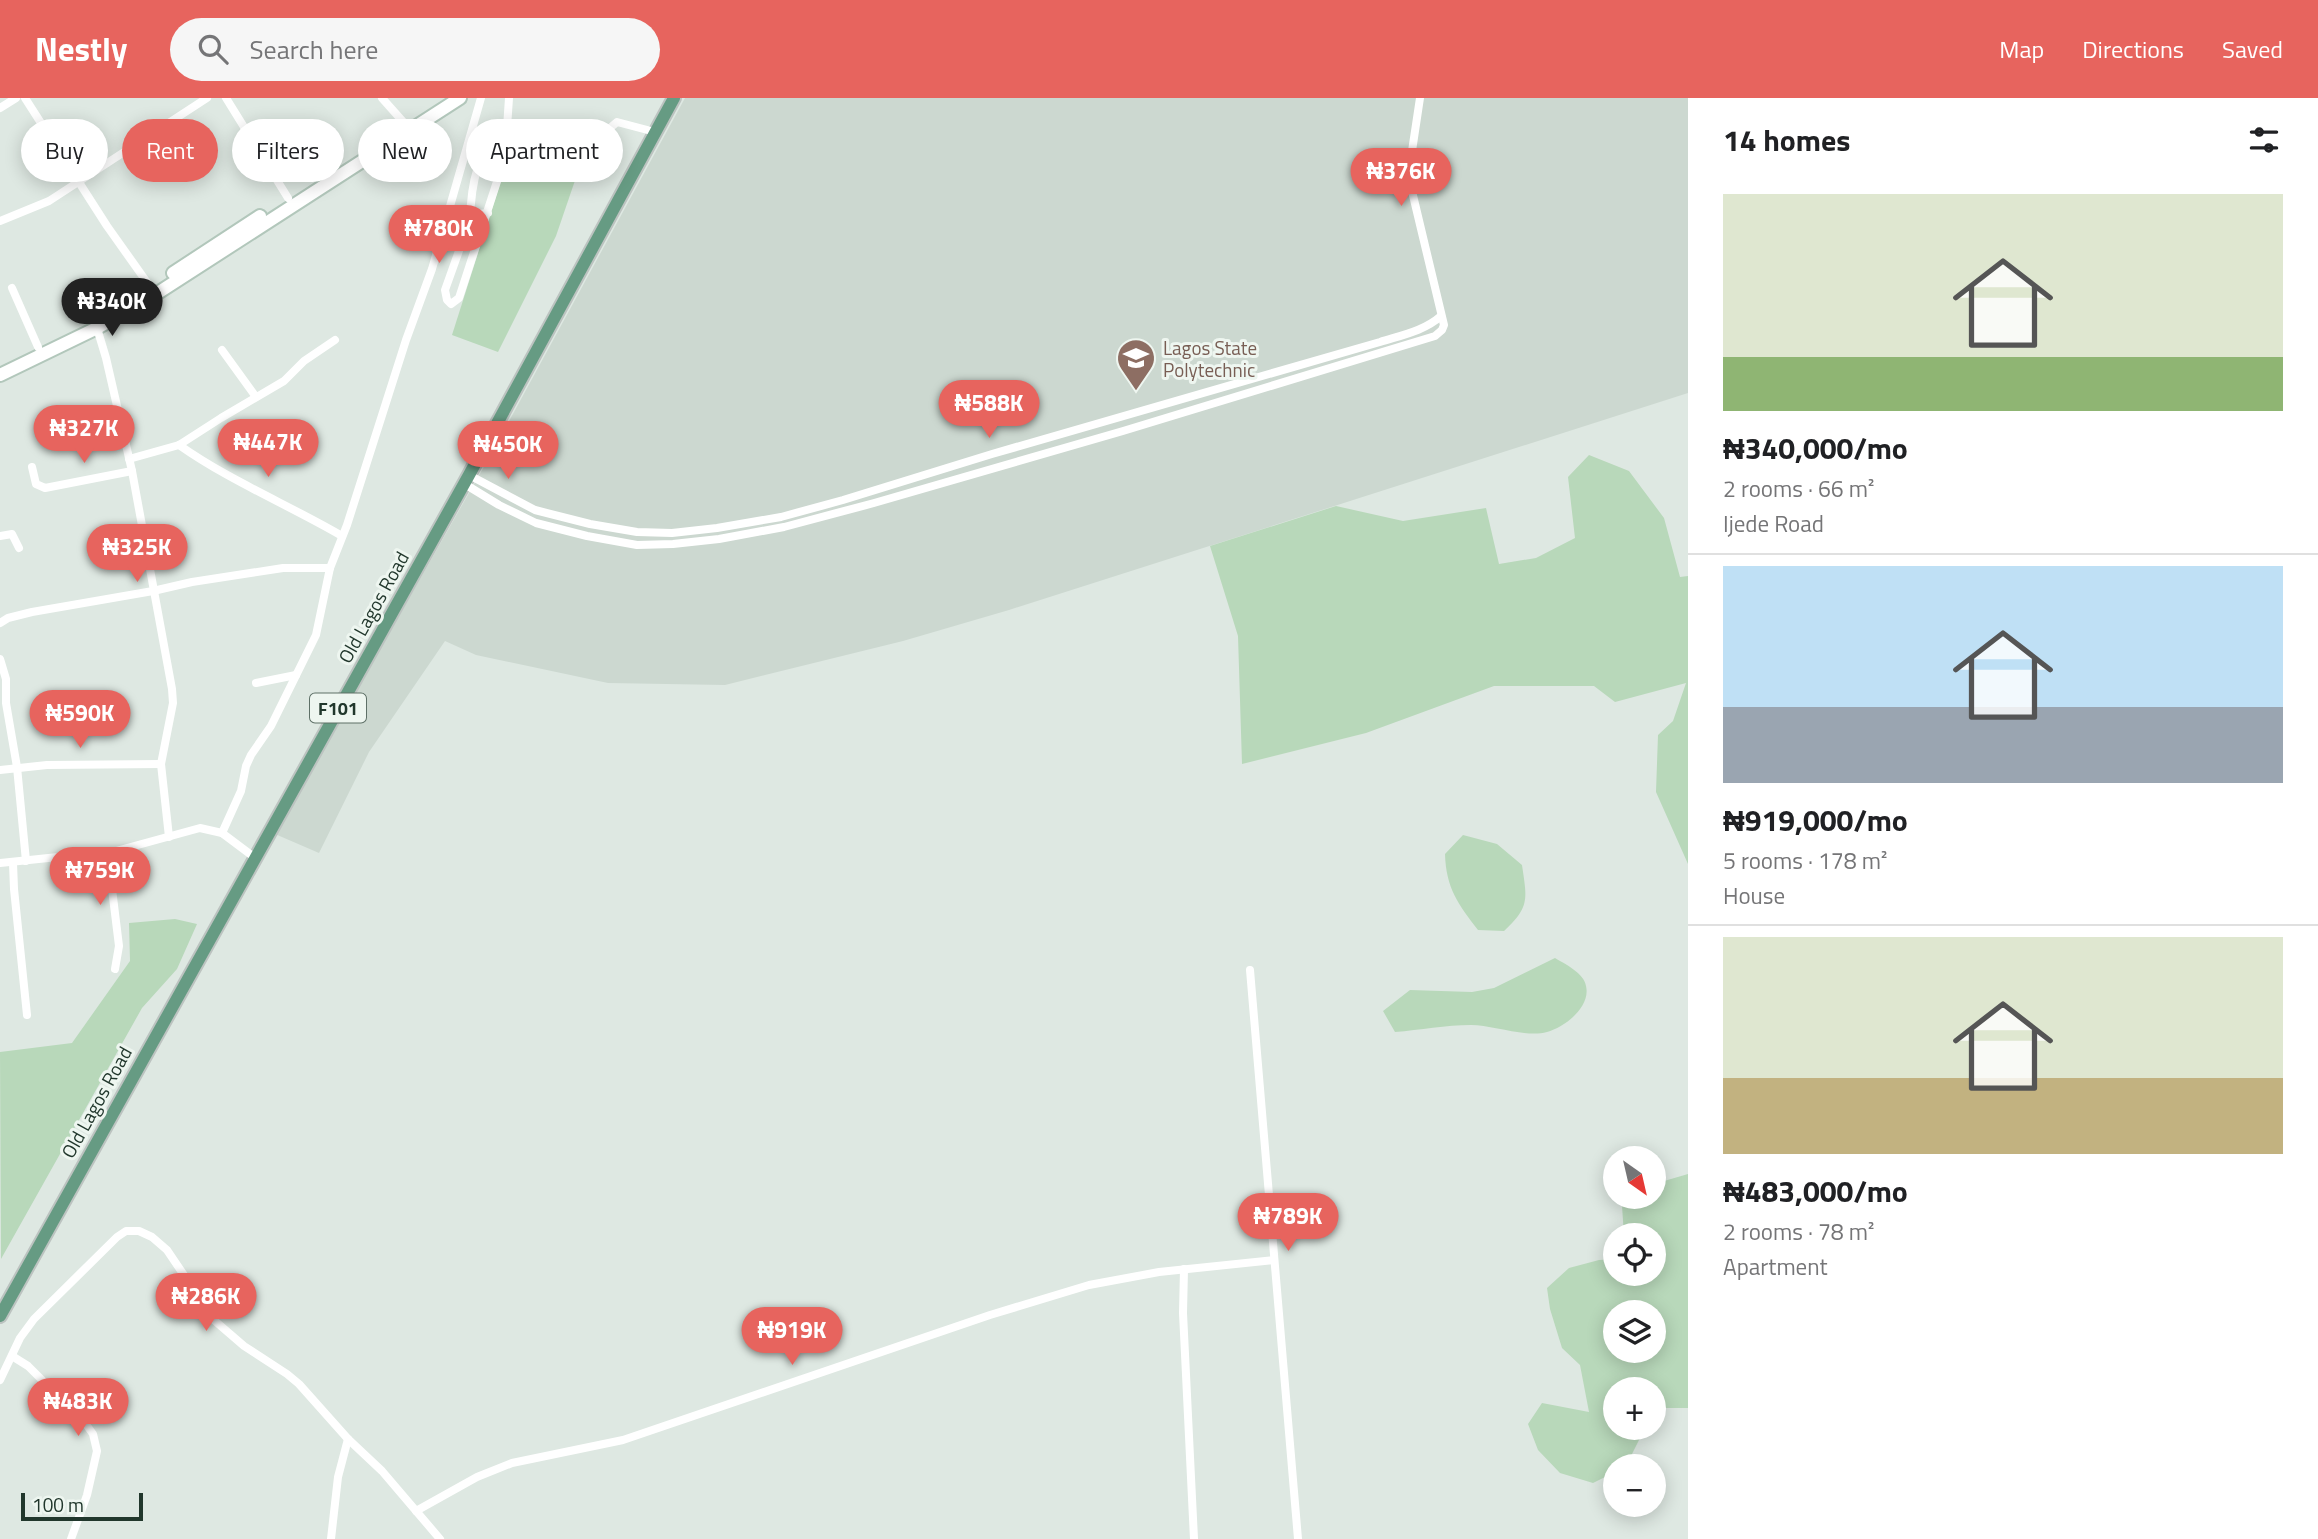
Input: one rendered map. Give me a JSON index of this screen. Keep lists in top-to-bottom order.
{
  "streets": {
    "main road": ["Old Lagos Road", "F101"]
  },
  "places": {
    "school or university": ["Lagos State Polytechnic"]
  },
  "scale_bar": "100 m",
  "north": "bottom right",
  "page": {
    "header": "Nestly",
    "search": "Search here",
    "nav": ["Map", "Directions", "Saved"],
    "heading": "14 homes",
    "chip": [
      "Buy",
      "Rent",
      "Filters",
      "New",
      "Apartment"
    ],
    "price": [
      "₦376K",
      "₦780K",
      "₦340K",
      "₦588K",
      "₦327K",
      "₦447K",
      "₦450K",
      "₦325K",
      "₦590K",
      "₦759K",
      "₦789K",
      "₦286K",
      "₦919K",
      "₦483K"
    ],
    "list": [
      {
        "name": "₦340,000/mo",
        "note": "2 rooms · 66 m² · Ijede Road"
      },
      {
        "name": "₦919,000/mo",
        "note": "5 rooms · 178 m² · House"
      },
      {
        "name": "₦483,000/mo",
        "note": "2 rooms · 78 m² · Apartment"
      }
    ],
    "map_buttons": ["+", "−"],
    "scale": "100 m"
  }
}
